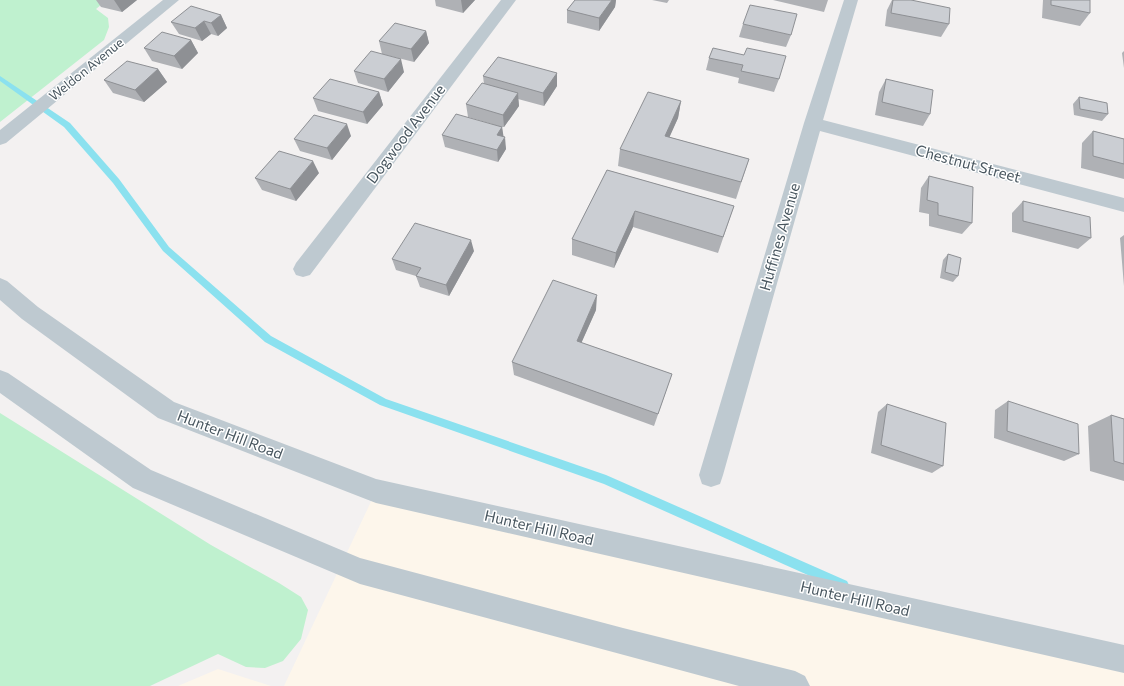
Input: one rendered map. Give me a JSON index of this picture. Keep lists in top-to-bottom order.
{
  "streets": {
    "street": [
      "Weldon Avenue",
      "Dogwood Avenue",
      "Chestnut Street",
      "Huffines Avenue",
      "Hunter Hill Road"
    ]
  },
  "crossings": [
    ["Chestnut Street", "Huffines Avenue"]
  ]
}
